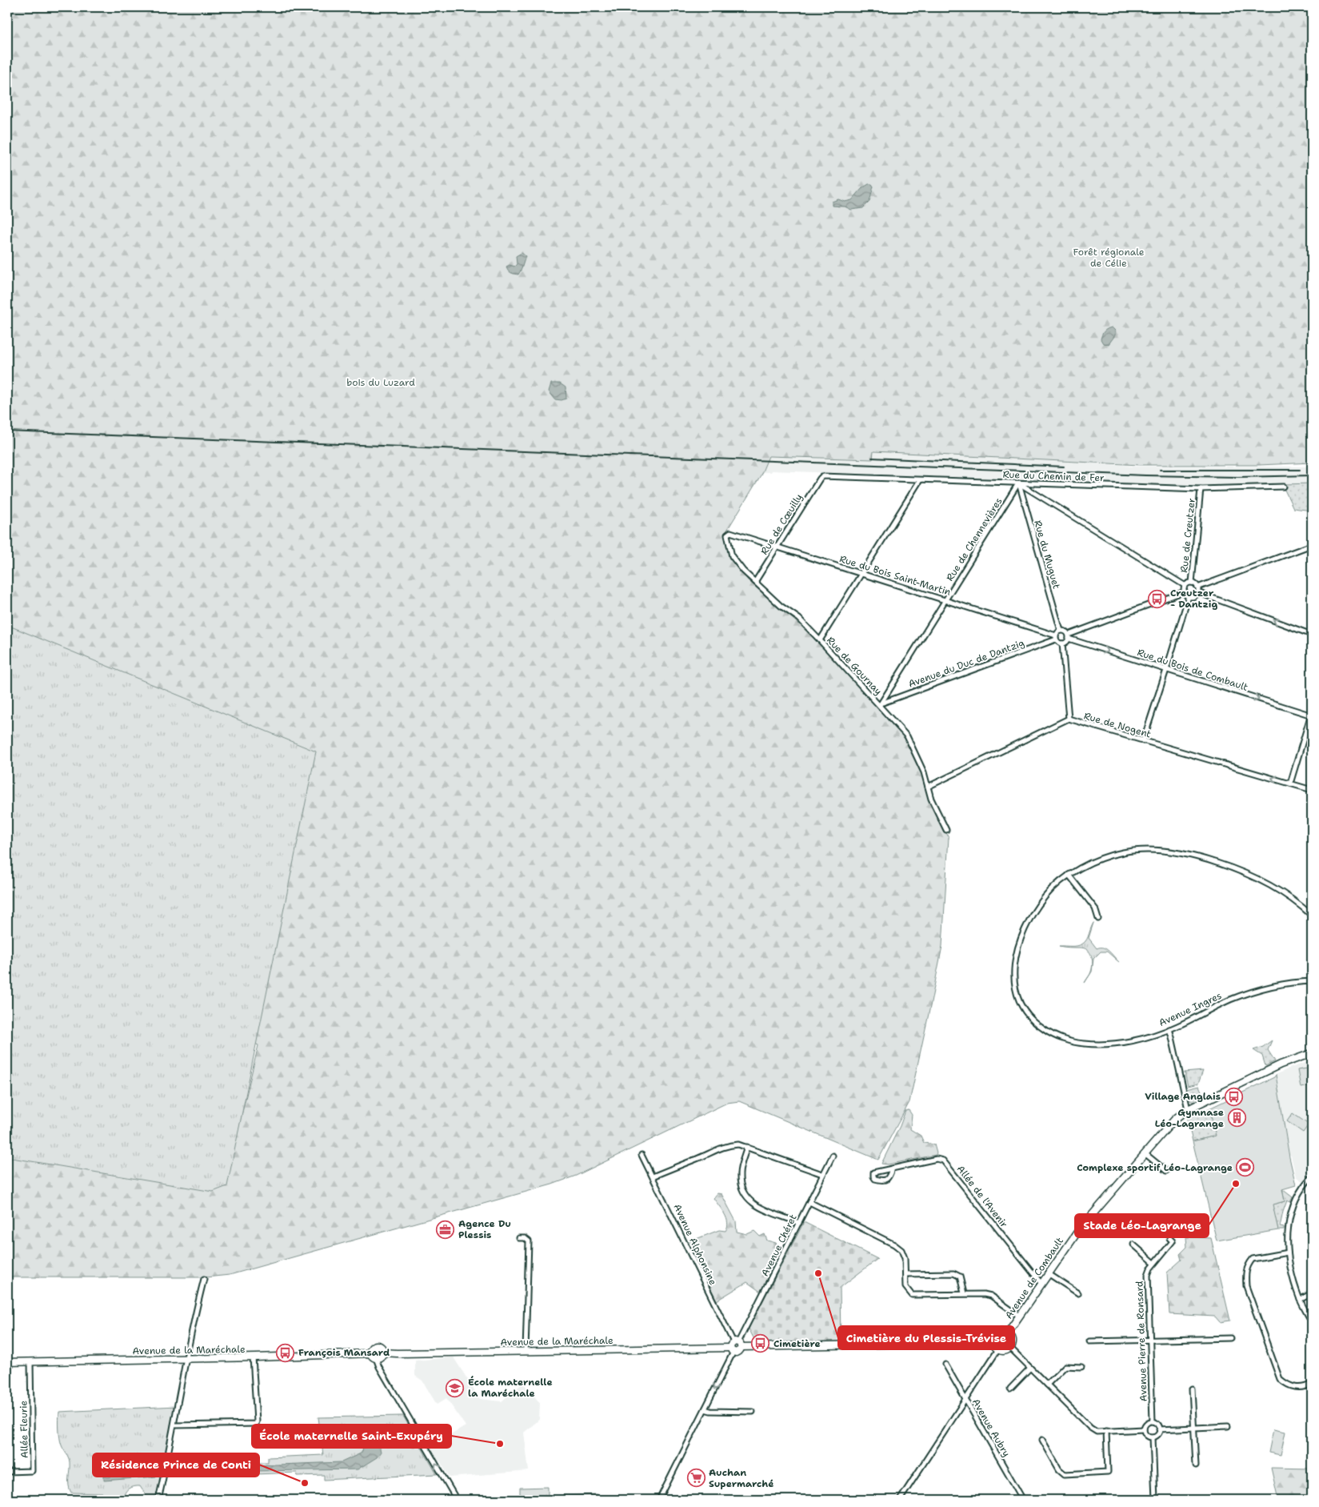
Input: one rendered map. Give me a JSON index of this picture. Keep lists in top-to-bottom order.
{
  "streets": {
    "street": [
      "Rue du Chemin de Fer",
      "Rue de Cœuilly",
      "Rue de Creutzer",
      "Rue de Chennevières",
      "Rue du Muguet",
      "Rue du Bois Saint-Martin",
      "Avenue du Duc de Dantzig",
      "Rue de Gournay",
      "Rue du Bois de Combault",
      "Rue de Nogent",
      "Avenue Ingres",
      "Allée de l'Avenir",
      "Avenue Alphonsine",
      "Avenue Chéret",
      "Avenue de Combault",
      "Avenue de la Maréchale",
      "Avenue Pierre de Ronsard",
      "Avenue Aubry",
      "Allée Fleurie"
    ]
  },
  "crossings": [
    ["Rue du Chemin de Fer", "Rue de Cœuilly"],
    ["Rue du Chemin de Fer", "Rue de Creutzer"],
    ["Rue du Chemin de Fer", "Rue de Chennevières"],
    ["Rue du Chemin de Fer", "Rue du Muguet"],
    ["Rue de Cœuilly", "Rue du Bois Saint-Martin"],
    ["Rue de Cœuilly", "Rue de Gournay"],
    ["Rue de Chennevières", "Rue du Muguet"],
    ["Rue de Chennevières", "Rue du Bois Saint-Martin"],
    ["Rue de Chennevières", "Avenue du Duc de Dantzig"],
    ["Rue de Chennevières", "Rue de Gournay"],
    ["Rue du Muguet", "Rue du Bois Saint-Martin"],
    ["Rue du Muguet", "Avenue du Duc de Dantzig"],
    ["Rue du Muguet", "Rue du Bois de Combault"],
    ["Rue du Bois Saint-Martin", "Avenue du Duc de Dantzig"],
    ["Rue du Bois Saint-Martin", "Rue de Gournay"],
    ["Rue du Bois Saint-Martin", "Rue du Bois de Combault"],
    ["Avenue du Duc de Dantzig", "Rue de Gournay"],
    ["Avenue du Duc de Dantzig", "Rue du Bois de Combault"],
    ["Rue de Gournay", "Rue de Nogent"],
    ["Allée de l'Avenir", "Avenue de Combault"],
    ["Avenue Alphonsine", "Avenue Chéret"],
    ["Avenue de la Maréchale", "Allée Fleurie"]
  ],
  "one_way": ["Rue du Bois de Combault", "Rue de Nogent"],
  "parks": ["Forêt régionale de Célie", "bois du Luzard"],
  "places": {
    "bus stop": [
      "Creutzer - Dantzig",
      "Village Anglais",
      "Cimetière",
      "François Mansard"
    ],
    "building": ["Gymnase Léo-Lagrange"],
    "sports": ["Complexe sportif Léo-Lagrange"],
    "other": [
      "Stade Léo-Lagrange",
      "Cimetière du Plessis-Trévise",
      "École maternelle Saint-Exupéry",
      "Résidence Prince de Conti"
    ],
    "office": ["Agence Du Plessis"],
    "school or university": ["École maternelle la Maréchale"],
    "supermarket": ["Auchan Supermarché"]
  }
}
